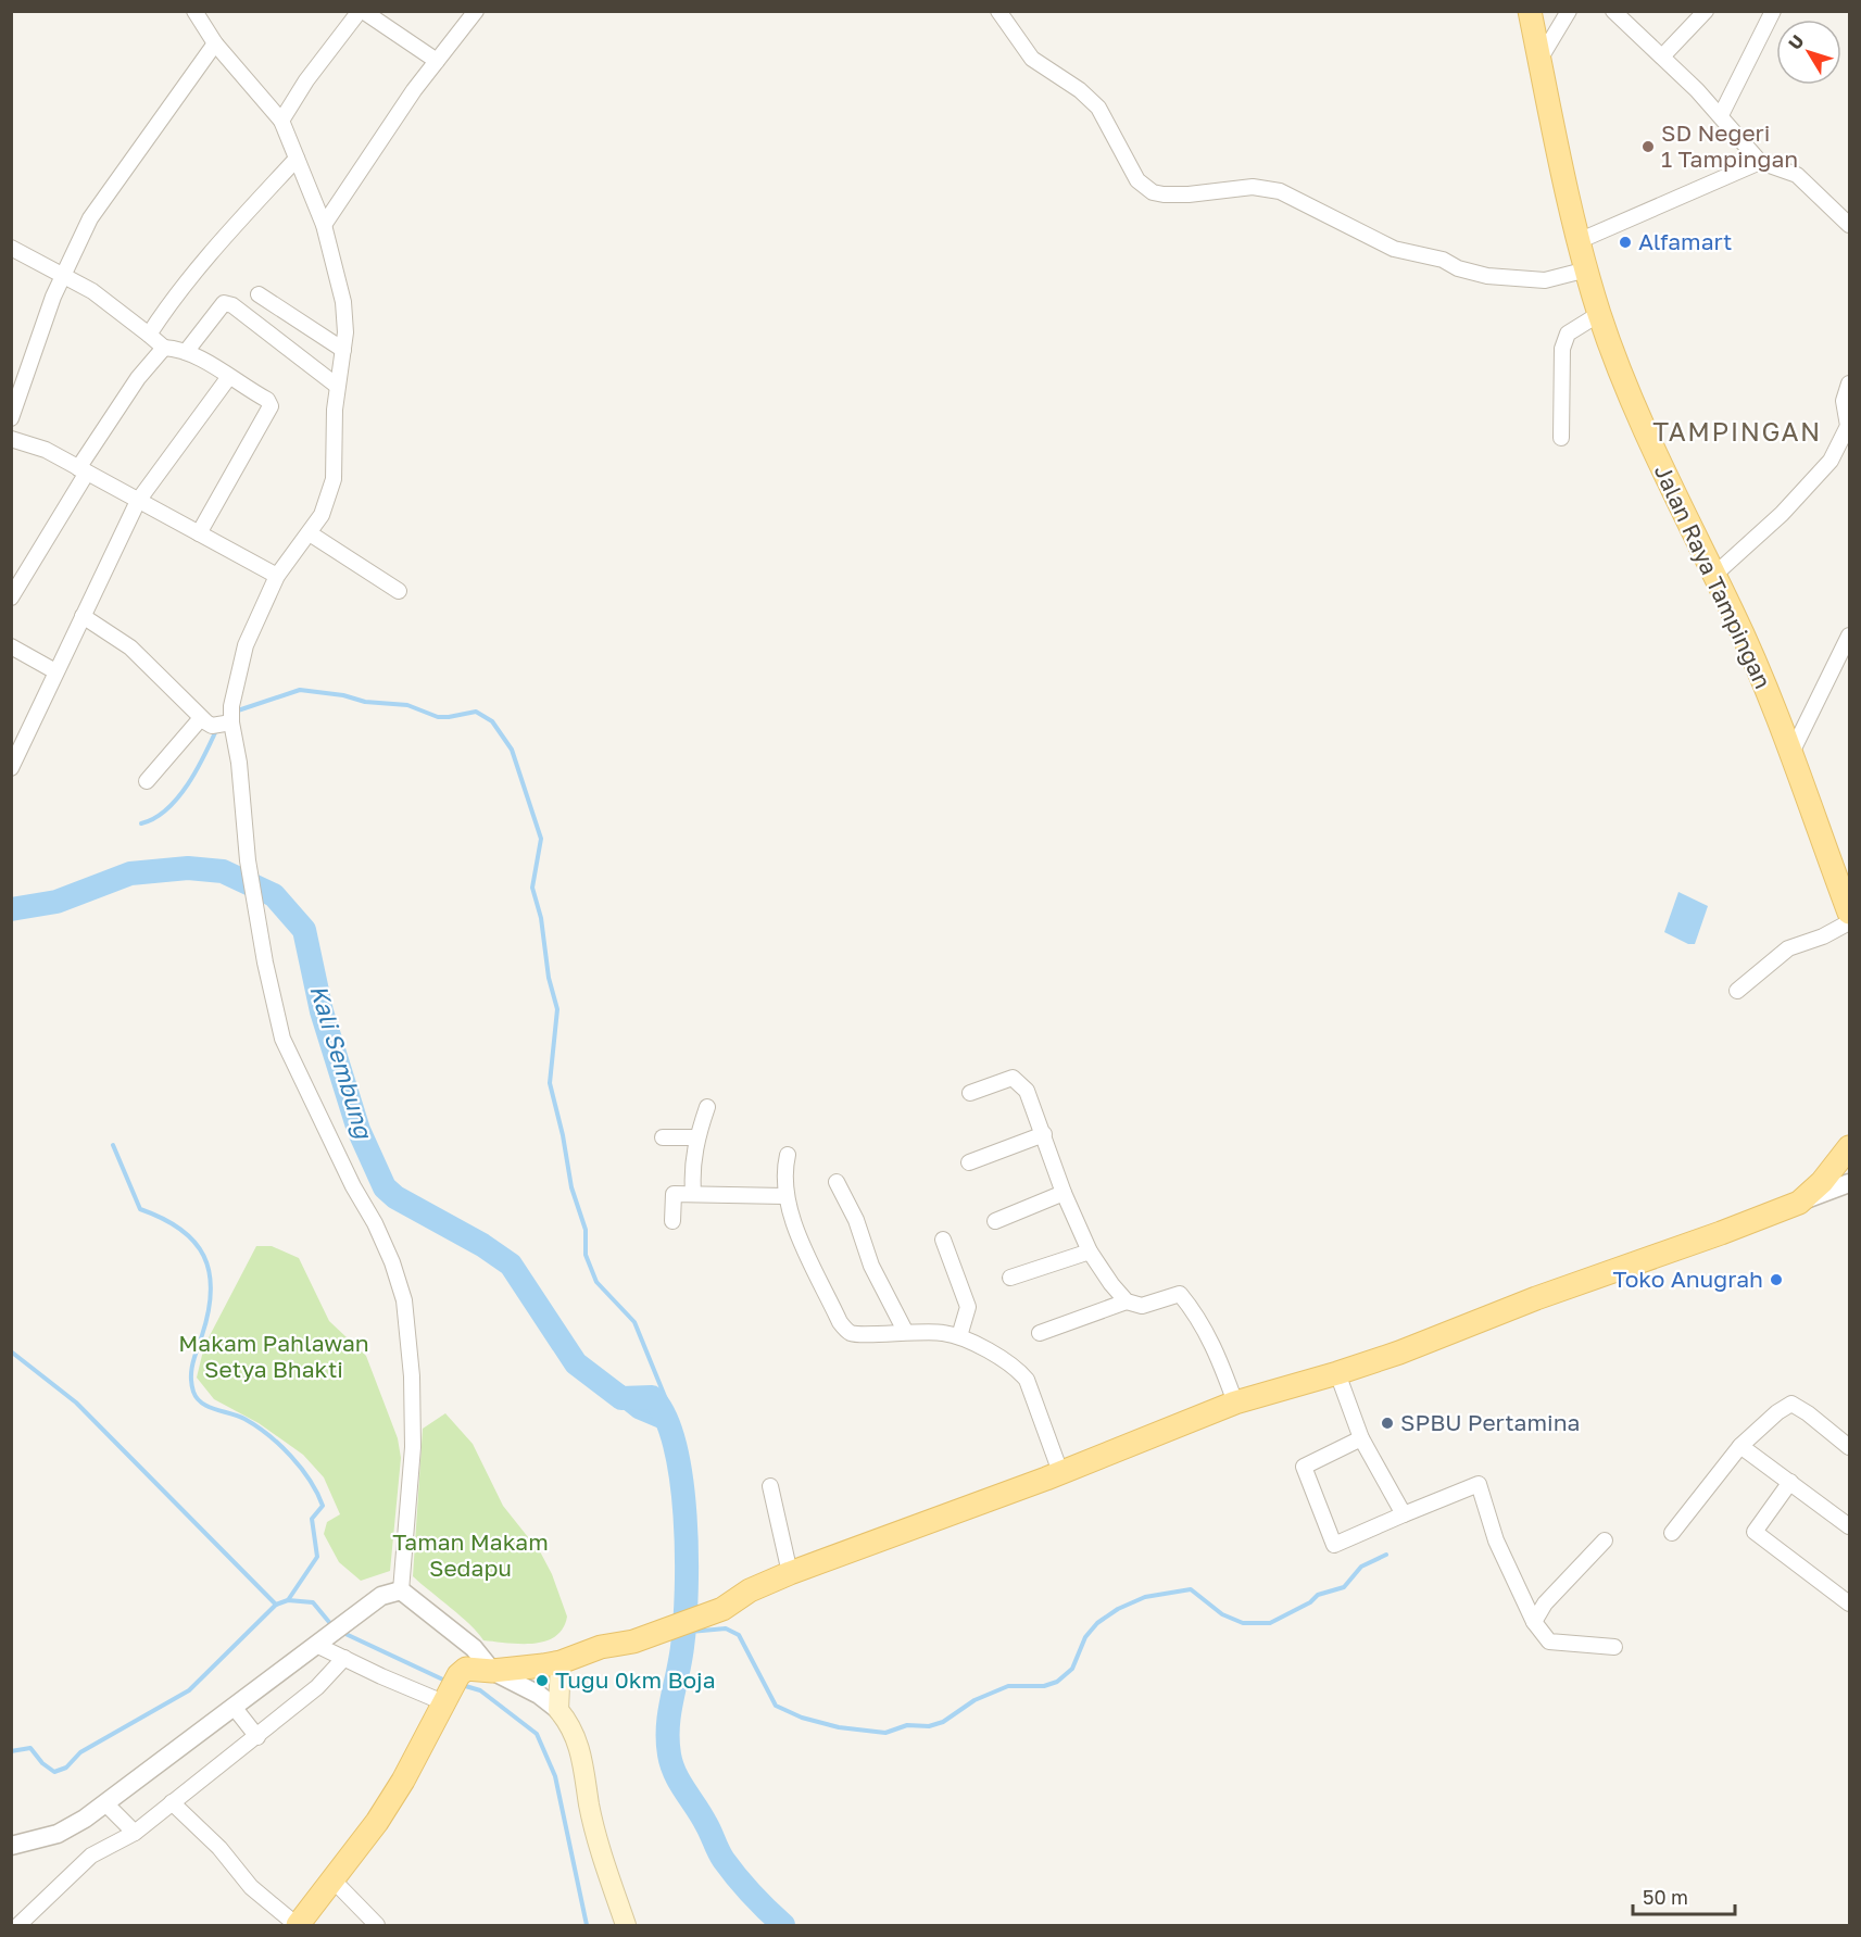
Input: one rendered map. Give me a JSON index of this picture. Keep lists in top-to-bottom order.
{
  "streets": {
    "main road": ["Jalan Raya Tampingan"]
  },
  "districts": ["TAMPINGAN"],
  "water": ["Kali Sembung"],
  "parks": ["Makam Pahlawan Setya Bhakti", "Taman Makam Sedapu"],
  "places": [
    "SD Negeri 1 Tampingan",
    "Alfamart",
    "Toko Anugrah",
    "SPBU Pertamina",
    "Tugu 0km Boja"
  ],
  "scale_bar": "50 m",
  "north": "top left"
}
